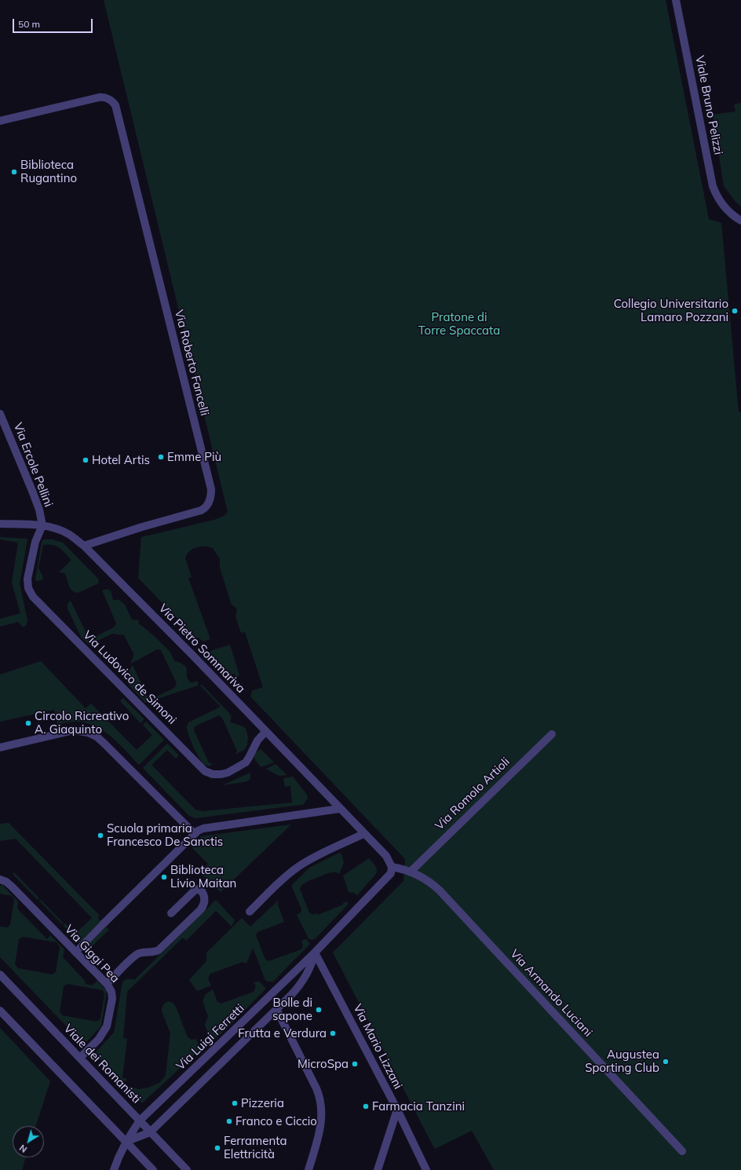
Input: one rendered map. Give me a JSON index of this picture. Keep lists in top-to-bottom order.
{
  "streets": {
    "street": [
      "Viale Bruno Pelizzi",
      "Via Roberto Fancelli",
      "Via Ercole Pellini",
      "Via Pietro Sommariva",
      "Via Ludovico de Simoni",
      "Via Romolo Artioli",
      "Via Giggi Pea",
      "Via Armando Luciani",
      "Via Luigi Ferretti",
      "Via Mario Lizzani",
      "Viale dei Romanisti"
    ]
  },
  "crossings": [
    ["Via Roberto Fancelli", "Via Pietro Sommariva"],
    ["Via Ercole Pellini", "Via Pietro Sommariva"],
    ["Via Ercole Pellini", "Via Ludovico de Simoni"],
    ["Via Pietro Sommariva", "Via Ludovico de Simoni"],
    ["Via Pietro Sommariva", "Via Armando Luciani"],
    ["Via Pietro Sommariva", "Via Luigi Ferretti"],
    ["Via Romolo Artioli", "Via Armando Luciani"],
    ["Via Giggi Pea", "Viale dei Romanisti"],
    ["Via Armando Luciani", "Via Luigi Ferretti"],
    ["Via Luigi Ferretti", "Via Mario Lizzani"],
    ["Via Luigi Ferretti", "Viale dei Romanisti"]
  ],
  "parks": ["Pratone di Torre Spaccata"],
  "places": [
    "Biblioteca Rugantino",
    "Collegio Universitario Lamaro Pozzani",
    "Emme Più",
    "Hotel Artis",
    "Circolo Ricreativo A. Giaquinto",
    "Scuola primaria Francesco De Sanctis",
    "Biblioteca Livio Maitan",
    "Bolle di sapone",
    "Frutta e Verdura",
    "Augustea Sporting Club",
    "MicroSpa",
    "Pizzeria",
    "Farmacia Tanzini",
    "Franco e Ciccio",
    "Ferramenta Elettricità"
  ],
  "scale_bar": "50 m",
  "north": "bottom left"
}
